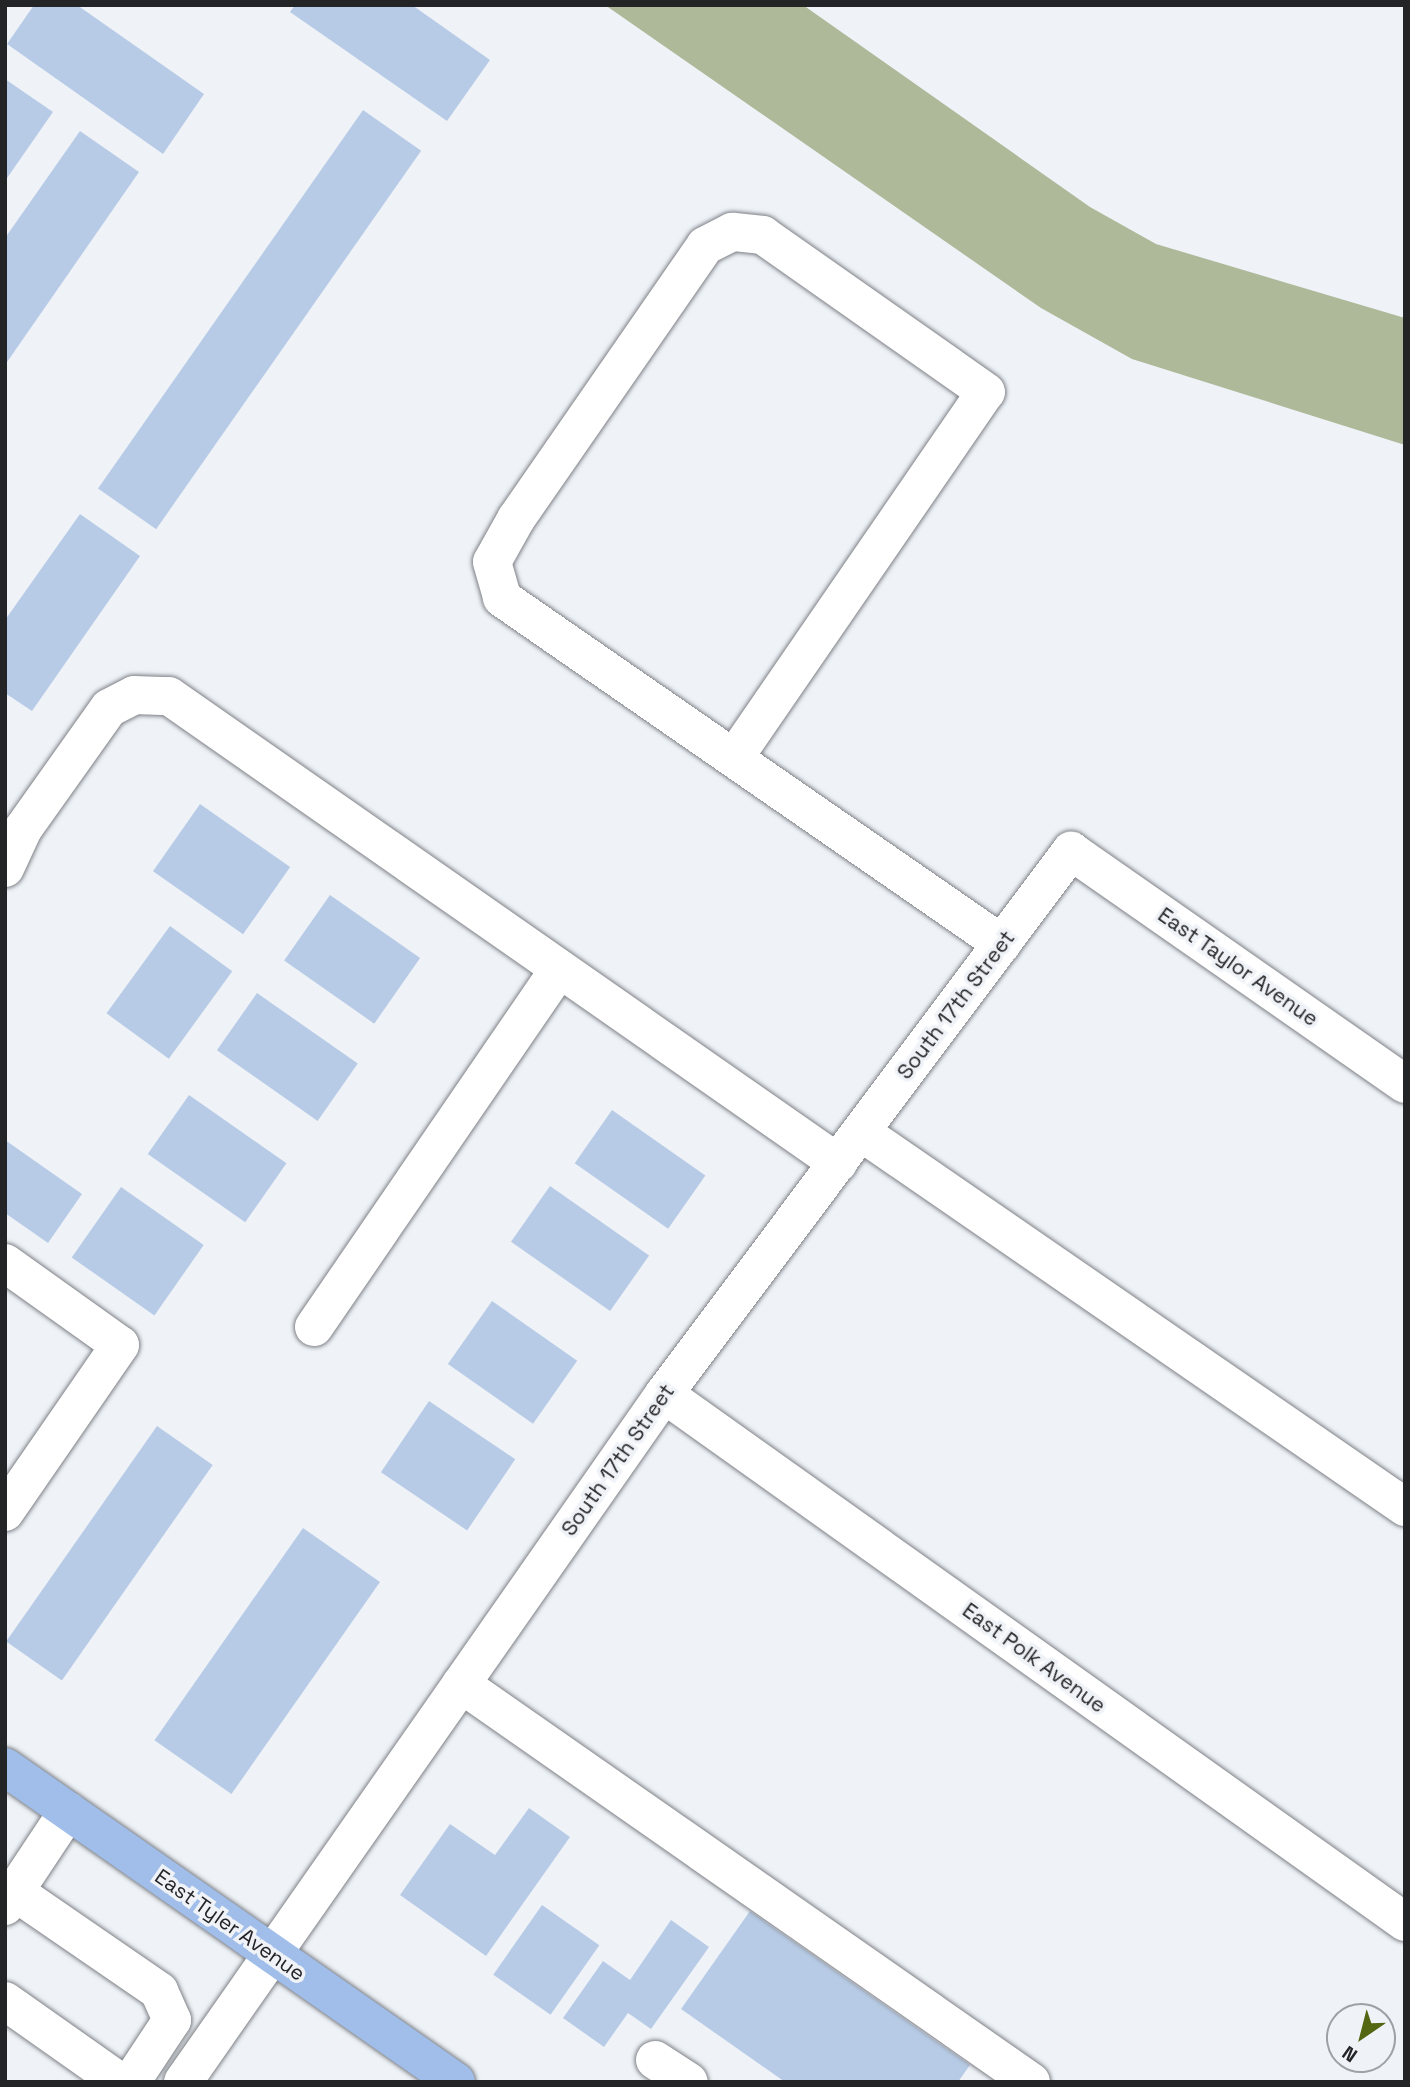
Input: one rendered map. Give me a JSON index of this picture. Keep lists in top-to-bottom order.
{
  "streets": {
    "main road": ["East Tyler Avenue"],
    "street": ["East Taylor Avenue", "South 17th Street", "East Polk Avenue"]
  },
  "crossings": [
    ["East Taylor Avenue", "South 17th Street"],
    ["South 17th Street", "East Polk Avenue"],
    ["South 17th Street", "East Tyler Avenue"]
  ],
  "north": "bottom left"
}
